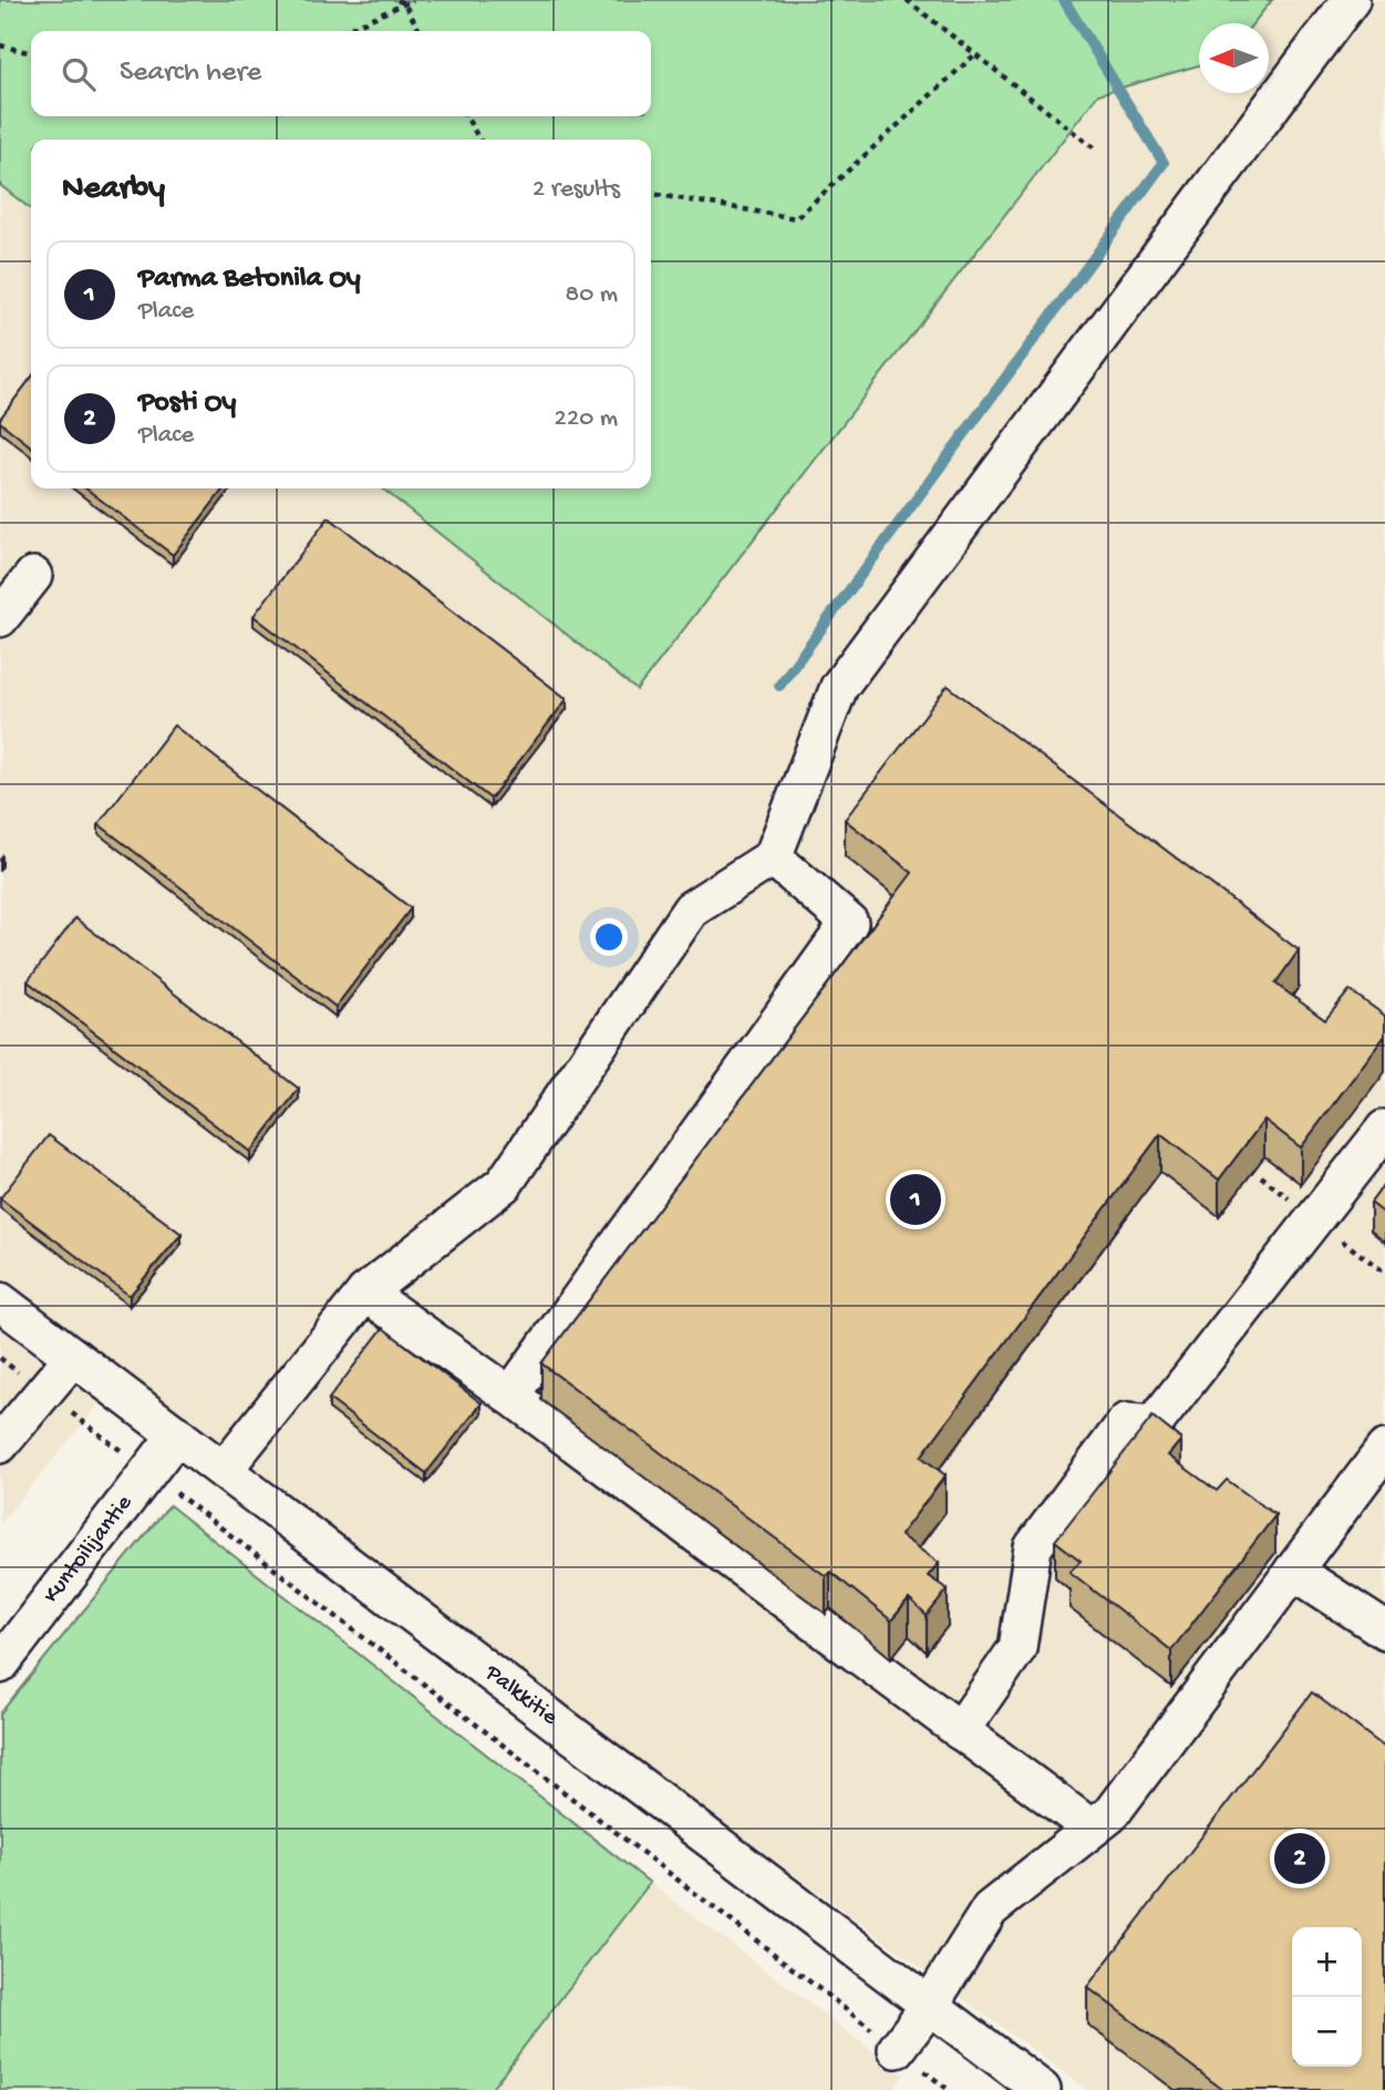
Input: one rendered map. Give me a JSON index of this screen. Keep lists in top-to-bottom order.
{
  "streets": {
    "street": ["Kuntoilijantie", "Palkkitie"]
  },
  "crossings": [
    ["Kuntoilijantie", "Palkkitie"]
  ],
  "north": "left",
  "page": {
    "search": "Search here",
    "heading": ["Nearby", "2 results"],
    "list": [
      {
        "mark": "1",
        "name": "Parma Betonila Oy",
        "note": "Place",
        "value": "80 m"
      },
      {
        "mark": "2",
        "name": "Posti Oy",
        "note": "Place",
        "value": "220 m"
      }
    ],
    "pins": ["1", "2"],
    "map_buttons": ["+", "−"]
  }
}
